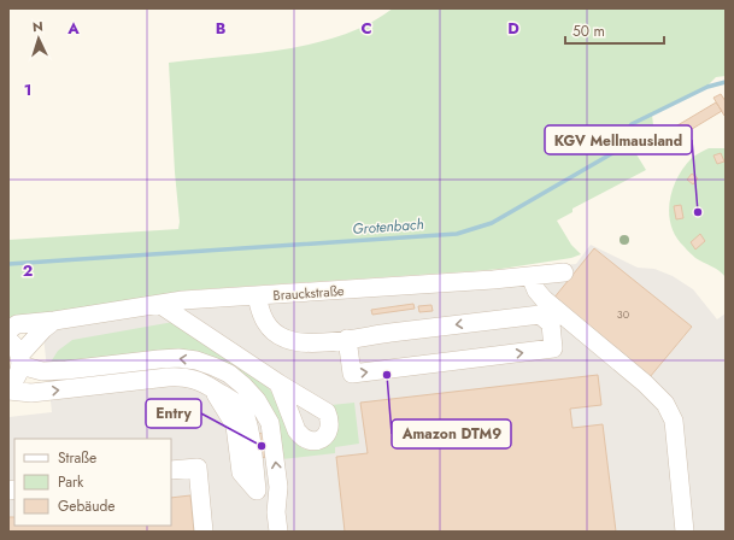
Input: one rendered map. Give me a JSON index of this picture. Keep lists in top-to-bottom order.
{
  "streets": {
    "lane": ["Brauckstraße"]
  },
  "water": ["Grotenbach"],
  "places": ["KGV Mellmausland", "Amazon DTM9", "Entry"],
  "house_numbers": ["30"],
  "legend": ["Straße", "Park", "Gebäude"],
  "scale_bar": "50 m",
  "north": "top",
  "grid": {
    "columns": [
      "A",
      "B",
      "C",
      "D"
    ],
    "rows": ["1", "2"]
  }
}
